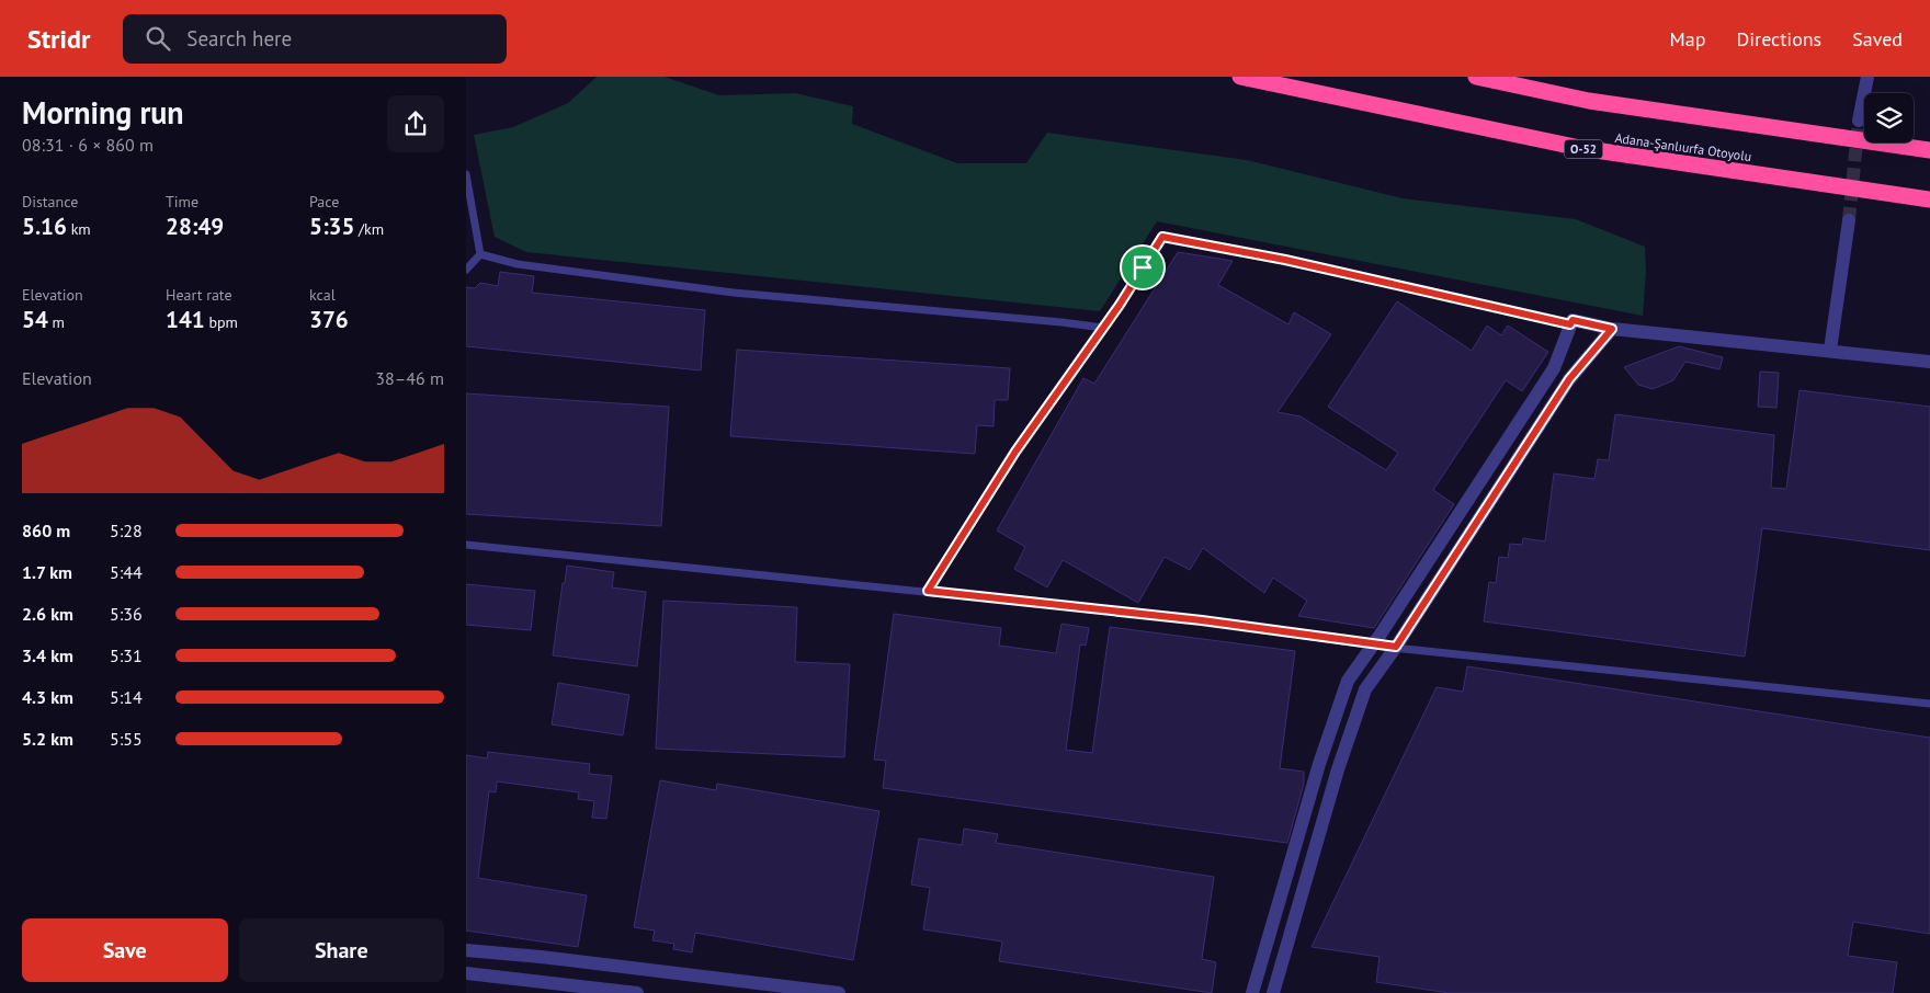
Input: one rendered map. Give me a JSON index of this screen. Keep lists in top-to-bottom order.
{
  "streets": {
    "highway": ["Adana-Şanlıurfa Otoyolu", "O-52"]
  },
  "page": {
    "header": "Stridr",
    "search": "Search here",
    "nav": ["Map", "Directions", "Saved"],
    "heading": ["Morning run", "08:31 · 6 × 860 m"],
    "stats": [
      ["Distance", "5.16 km"],
      ["Time", "28:49"],
      ["Pace", "5:35 /km"],
      ["Elevation", "54 m"],
      ["Heart rate", "141 bpm"],
      ["kcal", "376"]
    ],
    "chart": ["Elevation", "38–46 m"],
    "list": [
      {
        "name": "860 m",
        "note": "5:28"
      },
      {
        "name": "1.7 km",
        "note": "5:44"
      },
      {
        "name": "2.6 km",
        "note": "5:36"
      },
      {
        "name": "3.4 km",
        "note": "5:31"
      },
      {
        "name": "4.3 km",
        "note": "5:14"
      },
      {
        "name": "5.2 km",
        "note": "5:55"
      }
    ],
    "buttons": ["Save", "Share"]
  }
}
